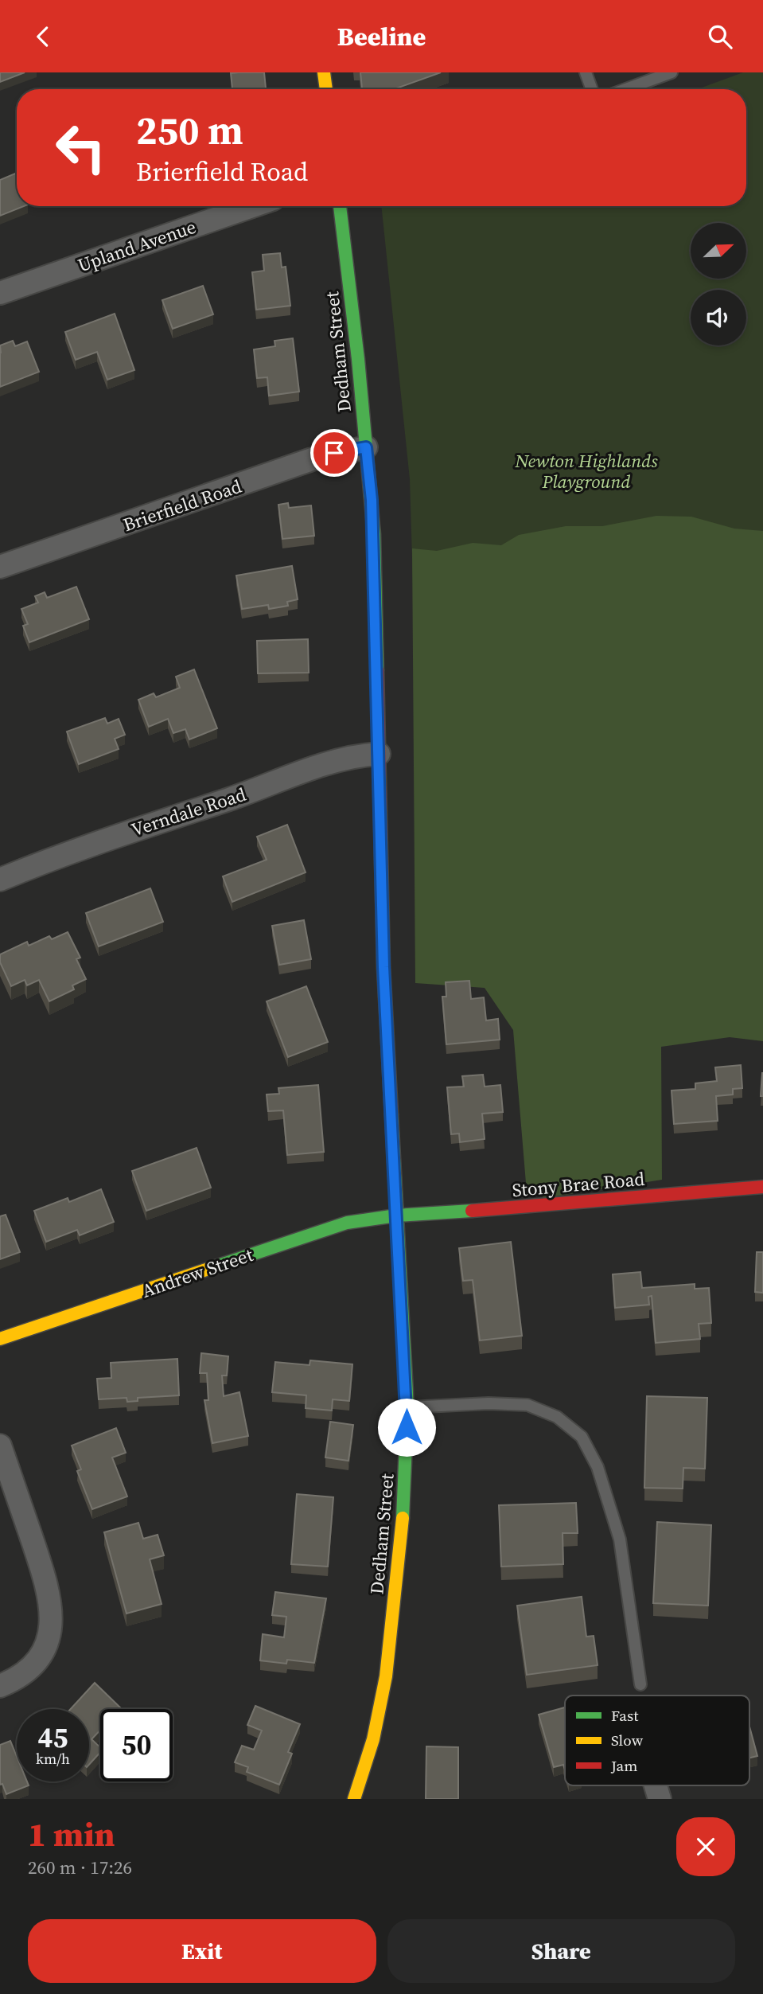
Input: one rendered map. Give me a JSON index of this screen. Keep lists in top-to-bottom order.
{
  "streets": {
    "main road": ["Dedham Street", "Stony Brae Road", "Andrew Street"],
    "street": ["Upland Avenue", "Brierfield Road", "Verndale Road"]
  },
  "crossings": [
    ["Dedham Street", "Brierfield Road"],
    ["Dedham Street", "Verndale Road"],
    ["Dedham Street", "Stony Brae Road"],
    ["Dedham Street", "Andrew Street"],
    ["Stony Brae Road", "Andrew Street"]
  ],
  "parks": ["Newton Highlands Playground"],
  "legend": ["Fast", "Slow", "Jam"],
  "north": "top right",
  "page": {
    "header": "Beeline",
    "turn": ["250 m", "Brierfield Road"],
    "speed": "45 km/h",
    "limit": "50",
    "heading": ["1 min", "260 m · 17:26"],
    "buttons": ["Exit", "Share"]
  }
}
